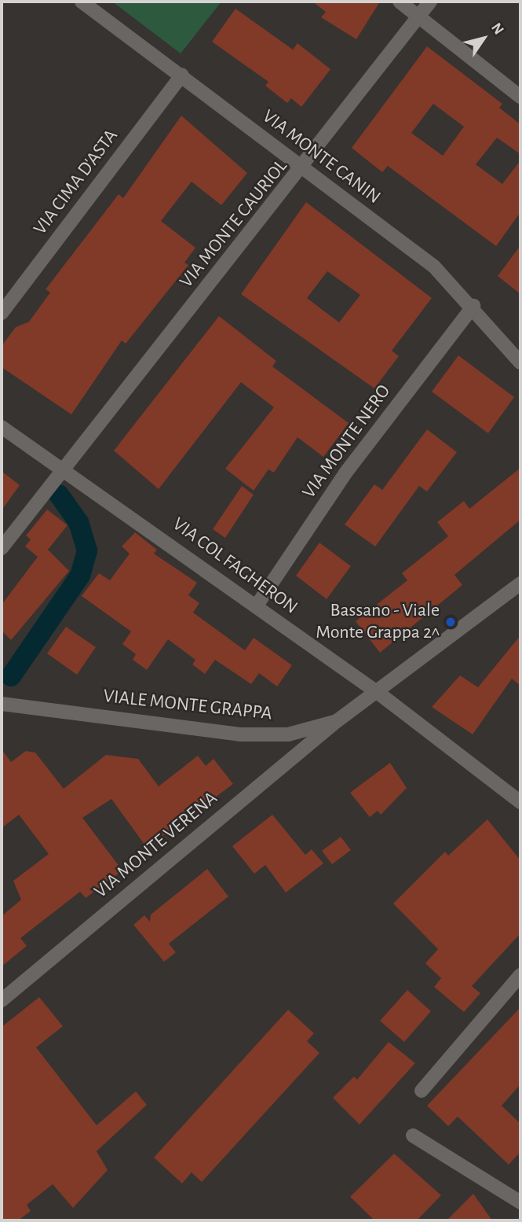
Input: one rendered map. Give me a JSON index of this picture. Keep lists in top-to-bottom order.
{
  "streets": {
    "street": [
      "VIA MONTE CANIN",
      "VIA CIMA D'ASTA",
      "VIA MONTE CAURIOL",
      "VIA MONTE NERO",
      "VIA COL FAGHERON",
      "VIALE MONTE GRAPPA",
      "VIA MONTE VERENA"
    ]
  },
  "crossings": [
    ["VIA MONTE CANIN", "VIA CIMA D'ASTA"],
    ["VIA MONTE CANIN", "VIA MONTE CAURIOL"],
    ["VIA MONTE CANIN", "VIA MONTE NERO"],
    ["VIA MONTE CAURIOL", "VIA COL FAGHERON"],
    ["VIA MONTE NERO", "VIA COL FAGHERON"],
    ["VIA COL FAGHERON", "VIALE MONTE GRAPPA"],
    ["VIALE MONTE GRAPPA", "VIA MONTE VERENA"]
  ],
  "places": ["Bassano - Viale Monte Grappa 2^"],
  "north": "top right"
}
